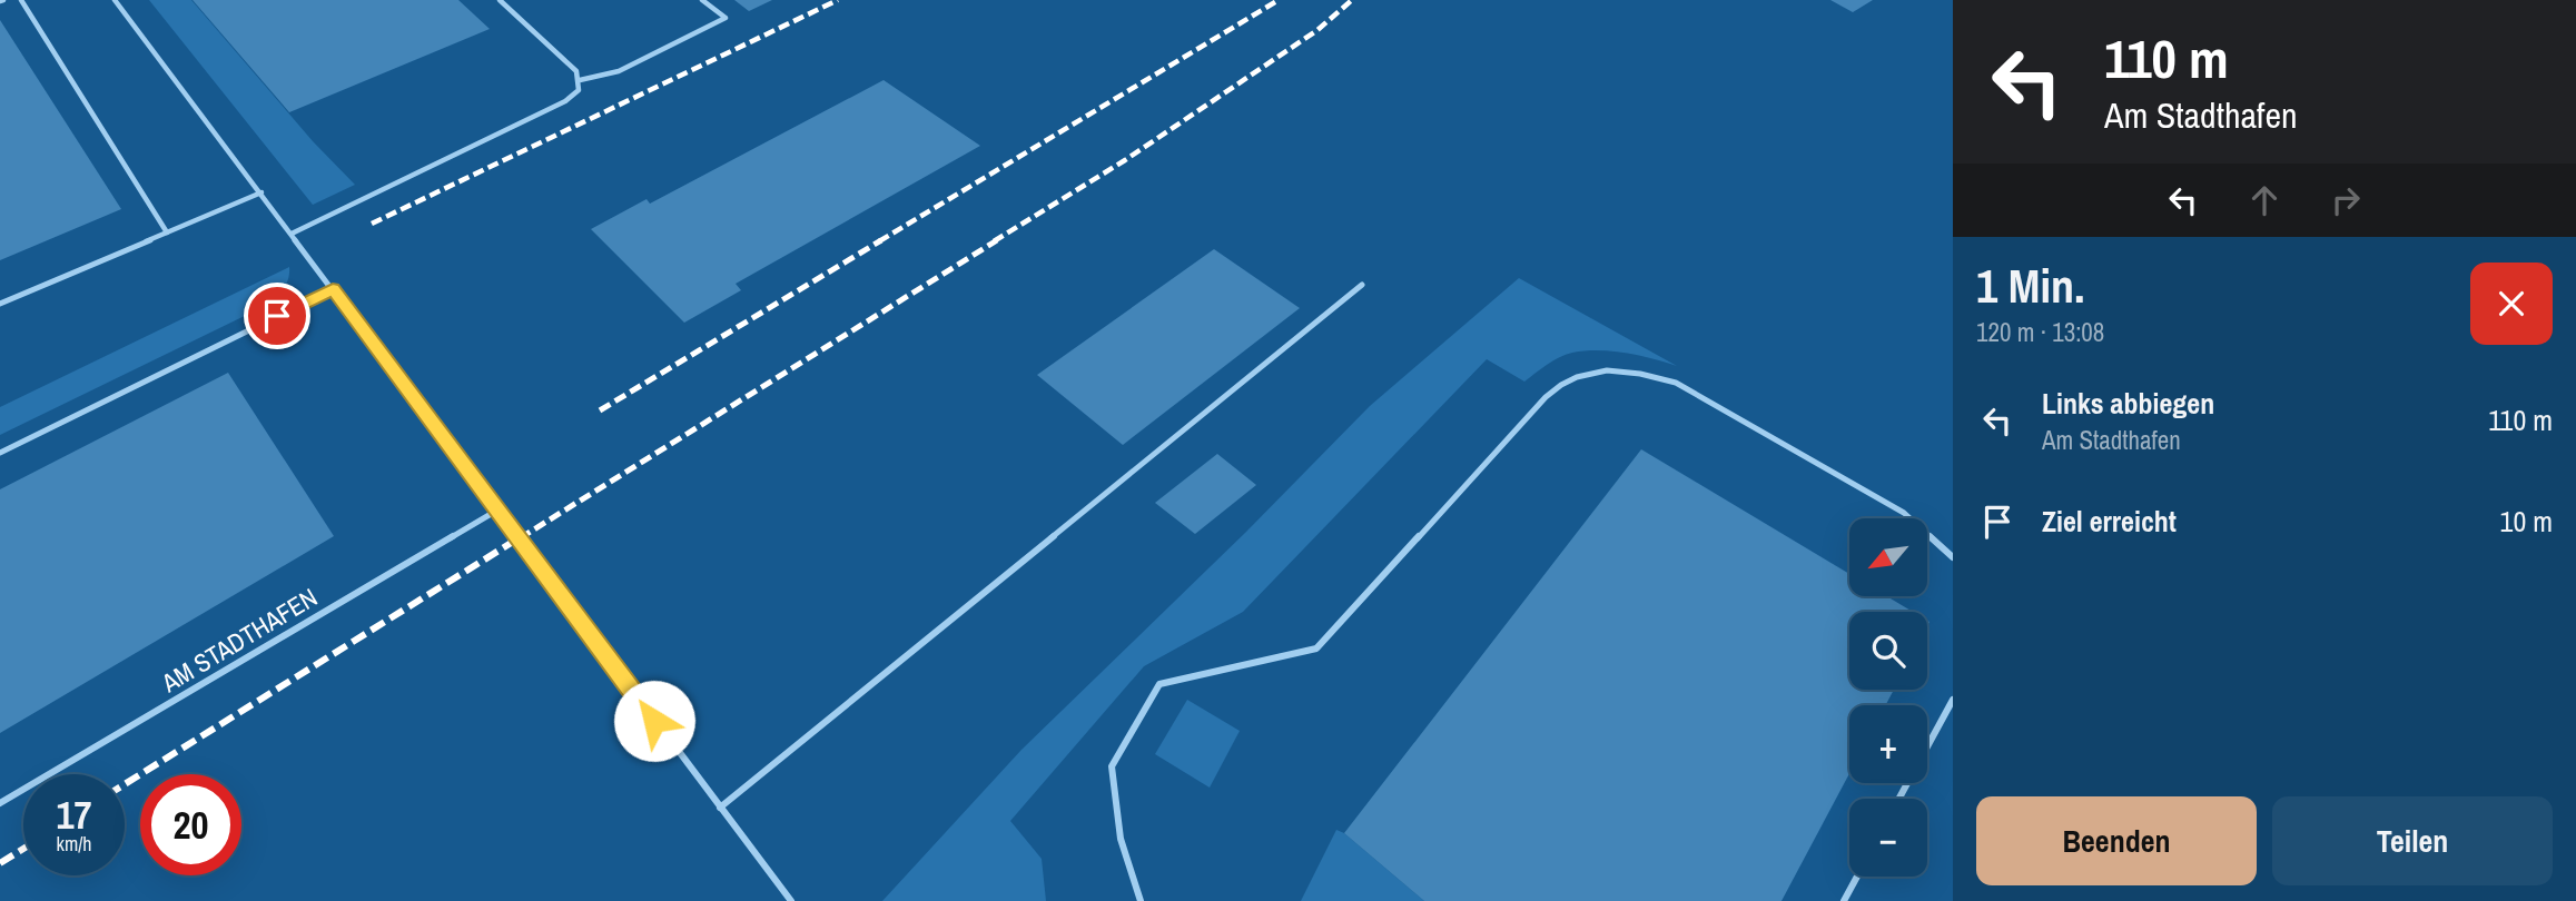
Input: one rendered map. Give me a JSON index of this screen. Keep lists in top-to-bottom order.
{
  "streets": {
    "lane": ["AM STADTHAFEN"]
  },
  "north": "bottom left",
  "page": {
    "turn": ["110 m", "Am Stadthafen"],
    "heading": ["1 Min.", "120 m · 13:08"],
    "list": [
      {
        "name": "Links abbiegen",
        "note": "Am Stadthafen",
        "value": "110 m"
      },
      {
        "name": "Ziel erreicht",
        "value": "10 m"
      }
    ],
    "map_buttons": ["+", "−"],
    "speed": "17 km/h",
    "limit": "20",
    "buttons": ["Beenden", "Teilen"]
  }
}
